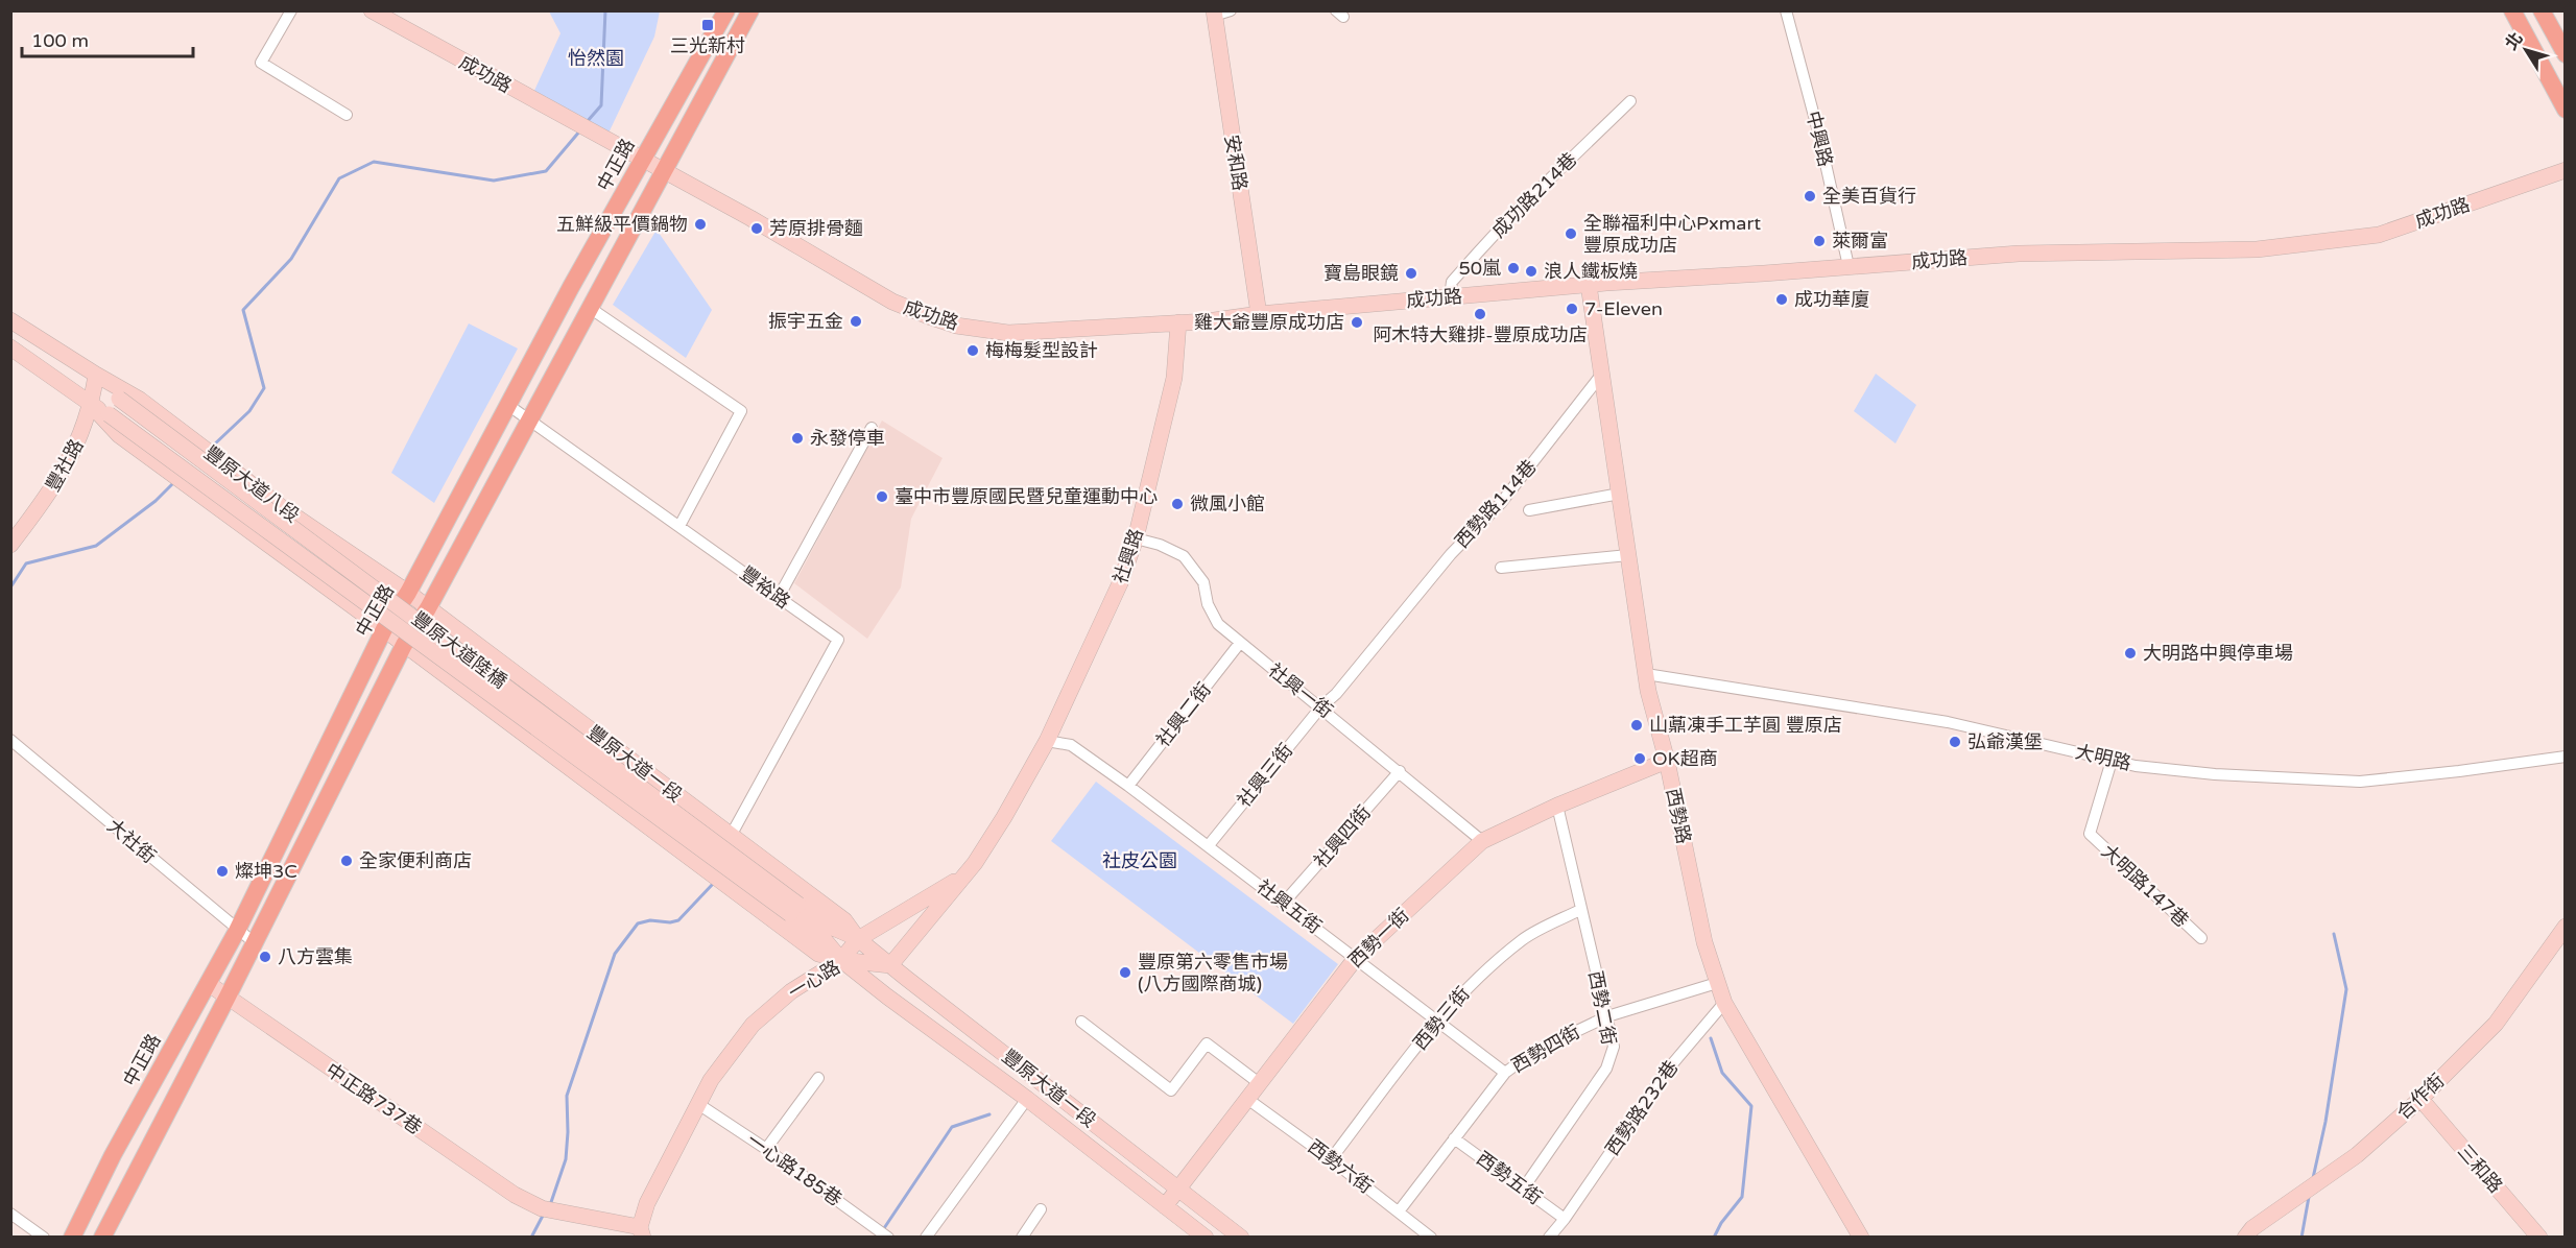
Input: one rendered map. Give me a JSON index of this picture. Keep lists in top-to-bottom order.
{
  "streets": {
    "main road": ["中正路"],
    "street": [
      "成功路",
      "中興路",
      "安和路",
      "成功路214巷",
      "豐社路",
      "豐原大道八段",
      "西勢路114巷",
      "社興路",
      "豐裕路",
      "豐原大道陸橋",
      "社興一街",
      "社興二街",
      "大明路",
      "豐原大道一段",
      "社興三街",
      "西勢路",
      "社興四街",
      "大社街",
      "大明路147巷",
      "社興五街",
      "西勢一街",
      "一心路",
      "西勢二街",
      "西勢三街",
      "西勢四街",
      "合作街",
      "中正路737巷",
      "西勢路232巷",
      "西勢六街",
      "三和路",
      "一心路185巷",
      "西勢五街"
    ]
  },
  "crossings": [
    ["成功路", "中興路"],
    ["成功路", "安和路"],
    ["成功路", "中正路"],
    ["成功路", "成功路214巷"],
    ["成功路", "社興路"],
    ["成功路", "西勢路"],
    ["中正路", "豐原大道八段"],
    ["中正路", "豐裕路"],
    ["中正路", "豐原大道一段"],
    ["中正路", "大社街"],
    ["中正路", "中正路737巷"],
    ["豐社路", "豐原大道八段"],
    ["豐原大道八段", "豐原大道陸橋"],
    ["豐原大道八段", "豐原大道一段"],
    ["西勢路114巷", "社興一街"],
    ["西勢路114巷", "社興三街"],
    ["西勢路114巷", "西勢路"],
    ["社興路", "社興一街"],
    ["社興路", "社興五街"],
    ["豐裕路", "豐原大道一段"],
    ["豐原大道陸橋", "豐原大道一段"],
    ["社興一街", "社興二街"],
    ["社興一街", "社興三街"],
    ["社興一街", "社興四街"],
    ["社興一街", "西勢一街"],
    ["社興二街", "社興五街"],
    ["大明路", "西勢路"],
    ["大明路", "大明路147巷"],
    ["豐原大道一段", "西勢一街"],
    ["豐原大道一段", "一心路"],
    ["社興三街", "社興五街"],
    ["西勢路", "西勢一街"],
    ["西勢路", "西勢四街"],
    ["西勢路", "西勢路232巷"],
    ["社興四街", "社興五街"],
    ["社興五街", "西勢一街"],
    ["社興五街", "西勢三街"],
    ["社興五街", "西勢四街"],
    ["西勢一街", "西勢二街"],
    ["西勢一街", "西勢六街"],
    ["一心路", "中正路737巷"],
    ["一心路", "一心路185巷"],
    ["西勢二街", "西勢三街"],
    ["西勢二街", "西勢四街"],
    ["西勢二街", "西勢五街"],
    ["西勢三街", "西勢六街"],
    ["西勢四街", "西勢六街"],
    ["西勢四街", "西勢五街"],
    ["合作街", "三和路"],
    ["西勢路232巷", "西勢五街"]
  ],
  "parks": ["怡然園", "社皮公園"],
  "places": {
    "transit": ["三光新村"],
    "other": [
      "全美百貨行",
      "五鮮級平價鍋物",
      "芳原排骨麵",
      "全聯福利中心Pxmart 豐原成功店",
      "萊爾富",
      "50嵐",
      "浪人鐵板燒",
      "寶島眼鏡",
      "成功華廈",
      "7-Eleven",
      "阿木特大雞排-豐原成功店",
      "振宇五金",
      "雞大爺豐原成功店",
      "梅梅髮型設計",
      "永發停車",
      "臺中市豐原國民暨兒童運動中心",
      "微風小館",
      "大明路中興停車場",
      "山薡凍手工芋圓 豐原店",
      "弘爺漢堡",
      "OK超商",
      "全家便利商店",
      "燦坤3C",
      "八方雲集",
      "豐原第六零售市場 (八方國際商城)"
    ]
  },
  "scale_bar": "100 m",
  "north": "top left"
}
